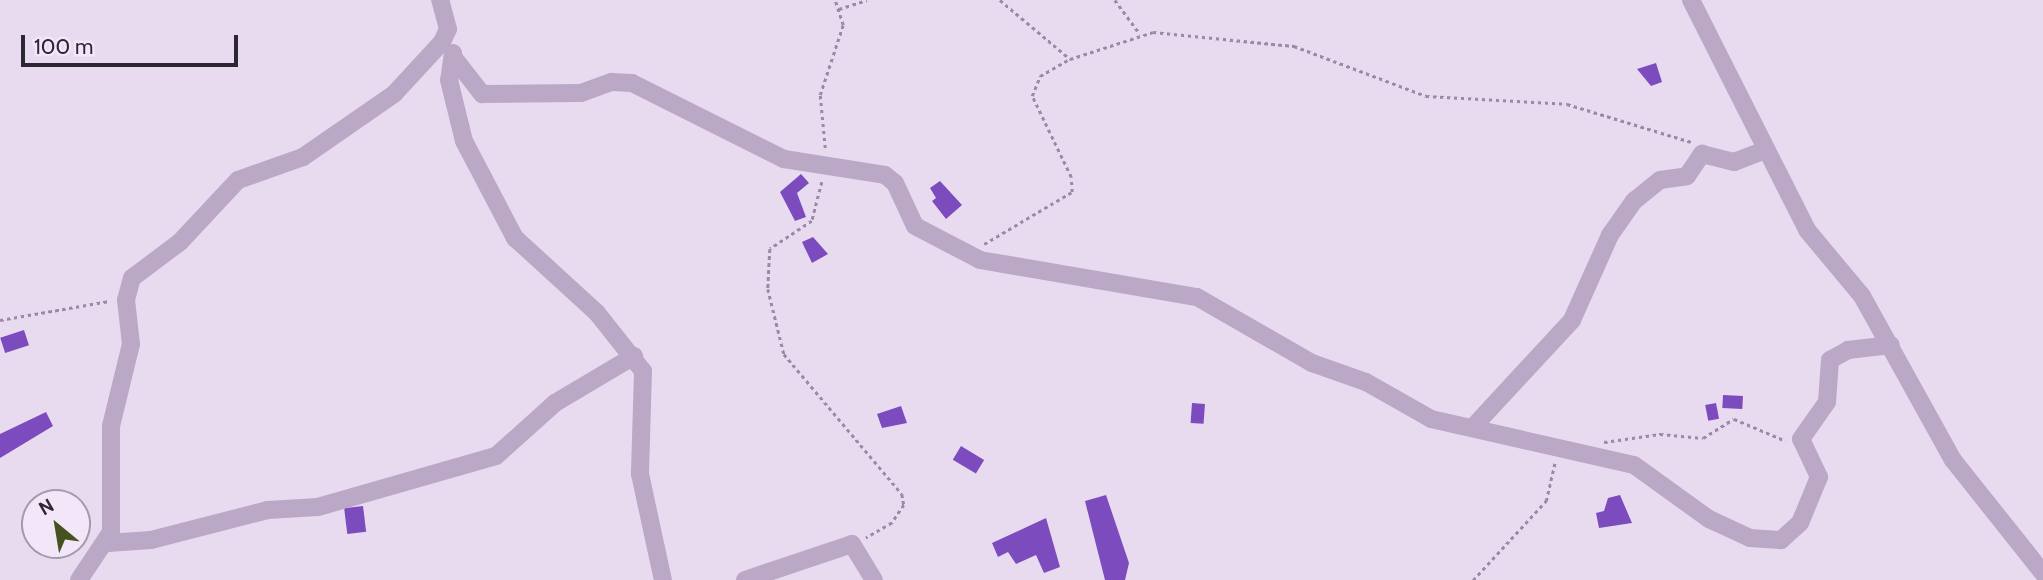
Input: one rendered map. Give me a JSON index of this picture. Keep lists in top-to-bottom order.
{
  "scale_bar": "100 m",
  "north": "top left"
}
